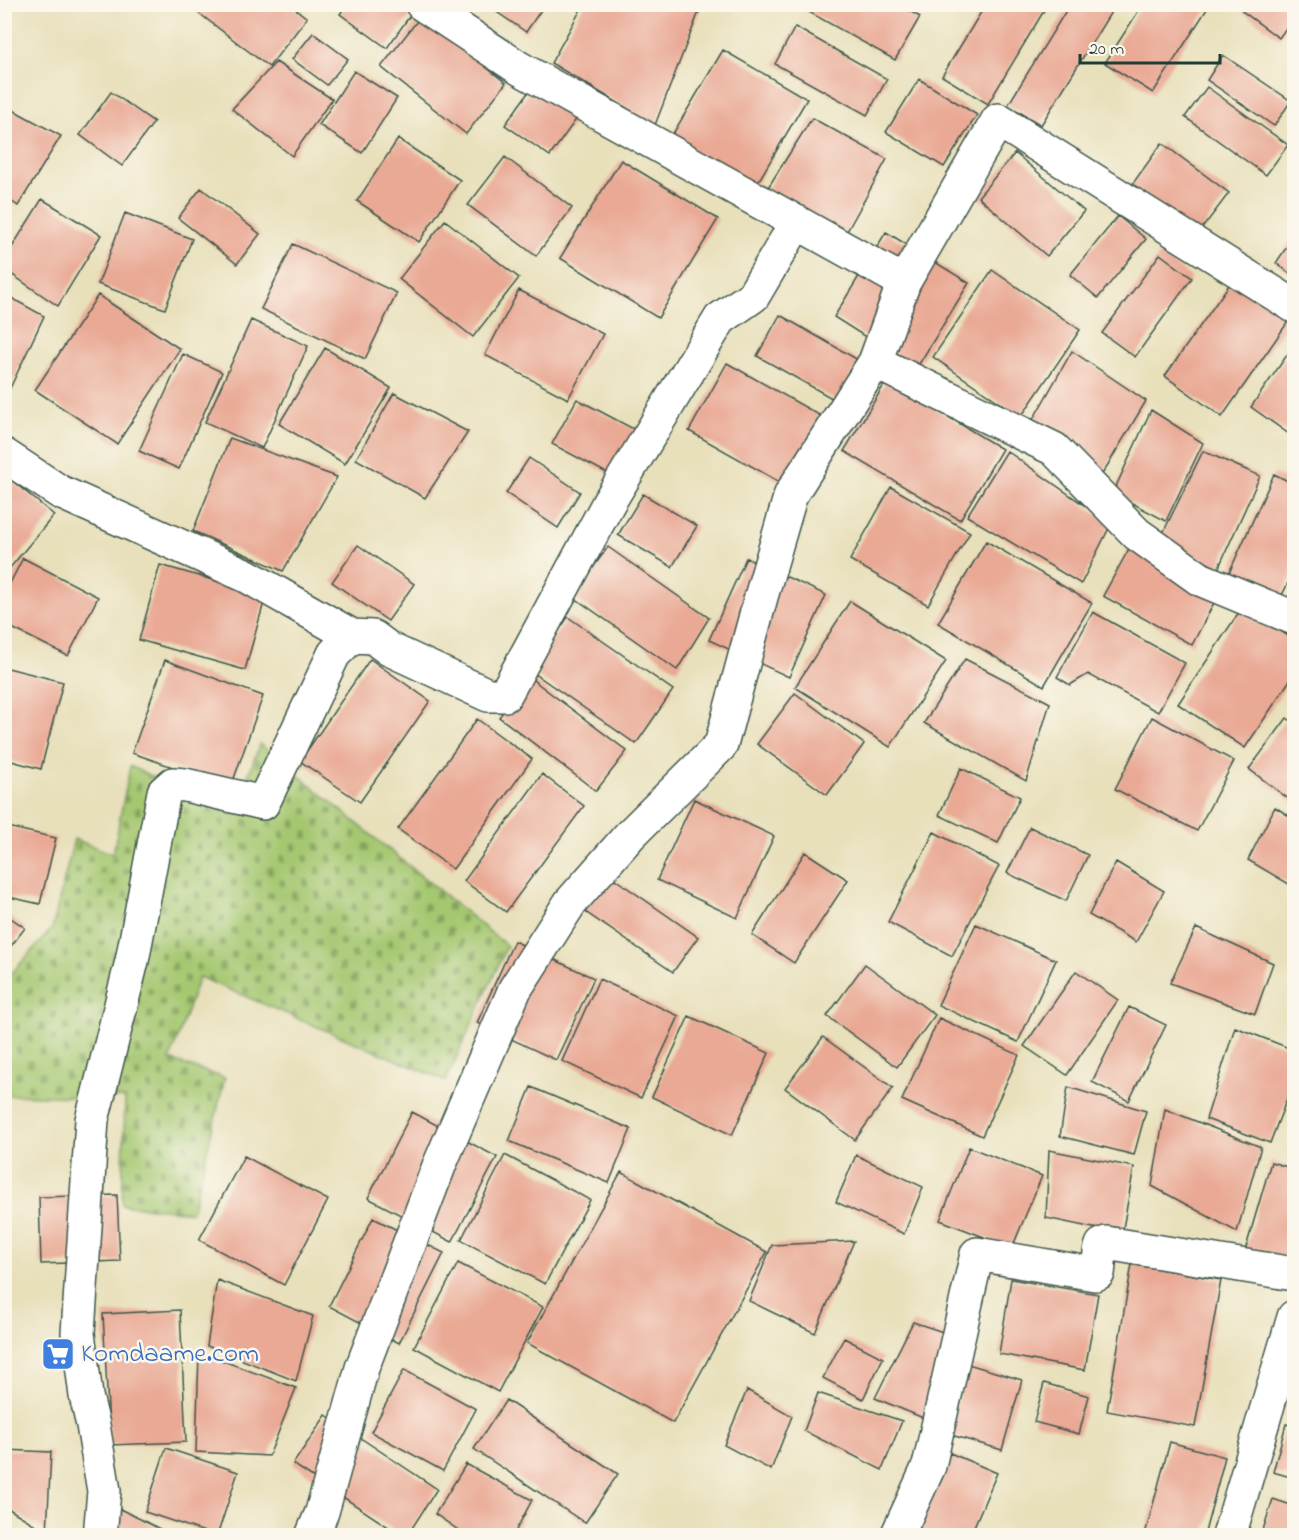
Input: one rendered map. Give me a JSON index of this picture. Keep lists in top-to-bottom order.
{
  "places": {
    "supermarket": ["Komdaame.com"]
  },
  "scale_bar": "20 m"
}
